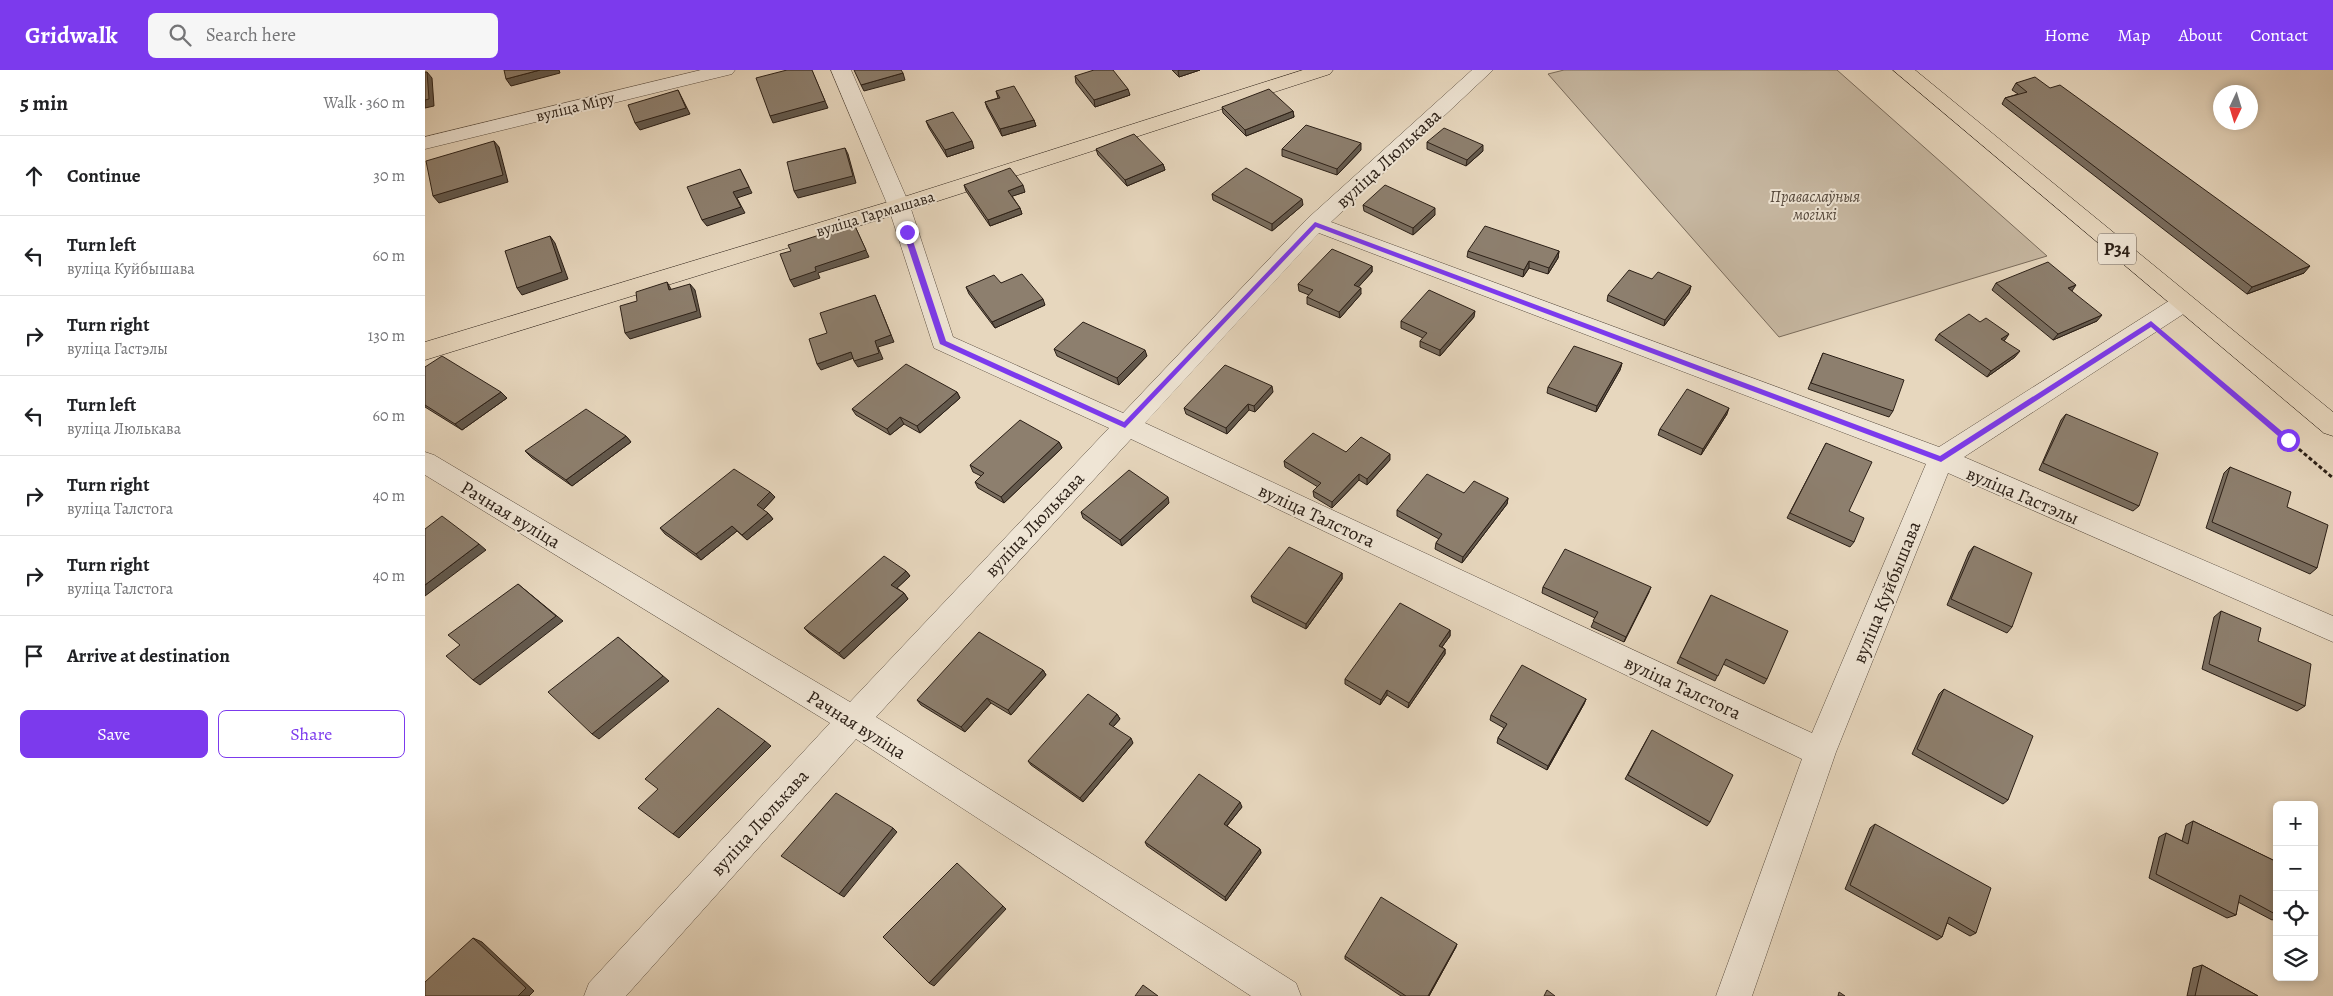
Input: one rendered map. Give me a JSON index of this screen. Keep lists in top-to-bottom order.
{
  "streets": {
    "main road": ["вуліца Гармашава", "Р34"],
    "street": [
      "вуліца Міру",
      "вуліца Люлькава",
      "вуліца Гастэлы",
      "Рачная вуліца",
      "вуліца Талстога",
      "вуліца Куйбышава"
    ]
  },
  "crossings": [
    ["вуліца Люлькава", "вуліца Гастэлы"],
    ["вуліца Люлькава", "Рачная вуліца"],
    ["вуліца Люлькава", "вуліца Талстога"],
    ["вуліца Гармашава", "вуліца Талстога"],
    ["вуліца Гастэлы", "вуліца Куйбышава"],
    ["вуліца Талстога", "вуліца Куйбышава"]
  ],
  "parks": ["Праваслаўныя могілкі"],
  "north": "bottom",
  "page": {
    "header": "Gridwalk",
    "search": "Search here",
    "nav": [
      "Home",
      "Map",
      "About",
      "Contact"
    ],
    "heading": ["5 min", "Walk · 360 m"],
    "list": [
      ["Continue", "30 m"],
      ["Turn left", "вуліца Куйбышава", "60 m"],
      ["Turn right", "вуліца Гастэлы", "130 m"],
      ["Turn left", "вуліца Люлькава", "60 m"],
      ["Turn right", "вуліца Талстога", "40 m"],
      ["Turn right", "вуліца Талстога", "40 m"],
      "Arrive at destination"
    ],
    "buttons": ["Save", "Share"],
    "map_buttons": ["+", "−"]
  }
}
